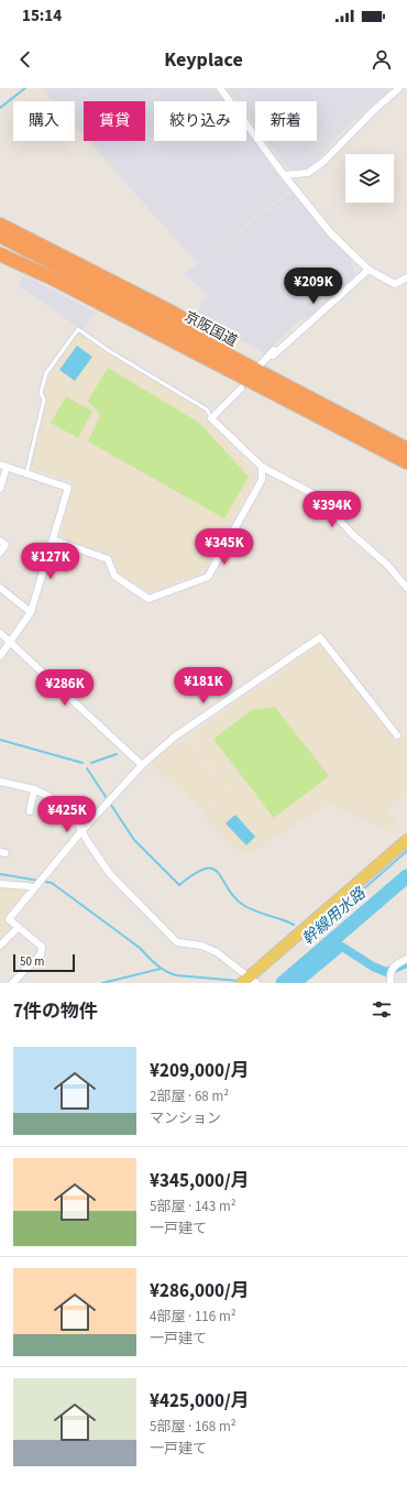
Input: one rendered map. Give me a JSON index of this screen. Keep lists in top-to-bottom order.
{
  "streets": {
    "highway": ["京阪国道"]
  },
  "water": ["幹線用水路"],
  "scale_bar": "50 m",
  "page": {
    "status": "15:14",
    "header": "Keyplace",
    "chip": [
      "購入",
      "賃貸",
      "絞り込み",
      "新着"
    ],
    "price": [
      "¥209K",
      "¥394K",
      "¥345K",
      "¥127K",
      "¥181K",
      "¥286K",
      "¥425K"
    ],
    "scale": "50 m",
    "heading": "7件の物件",
    "list": [
      {
        "name": "¥209,000/月",
        "note": "2部屋 · 68 m² · マンション"
      },
      {
        "name": "¥345,000/月",
        "note": "5部屋 · 143 m² · 一戸建て"
      },
      {
        "name": "¥286,000/月",
        "note": "4部屋 · 116 m² · 一戸建て"
      },
      {
        "name": "¥425,000/月",
        "note": "5部屋 · 168 m² · 一戸建て"
      }
    ]
  }
}
